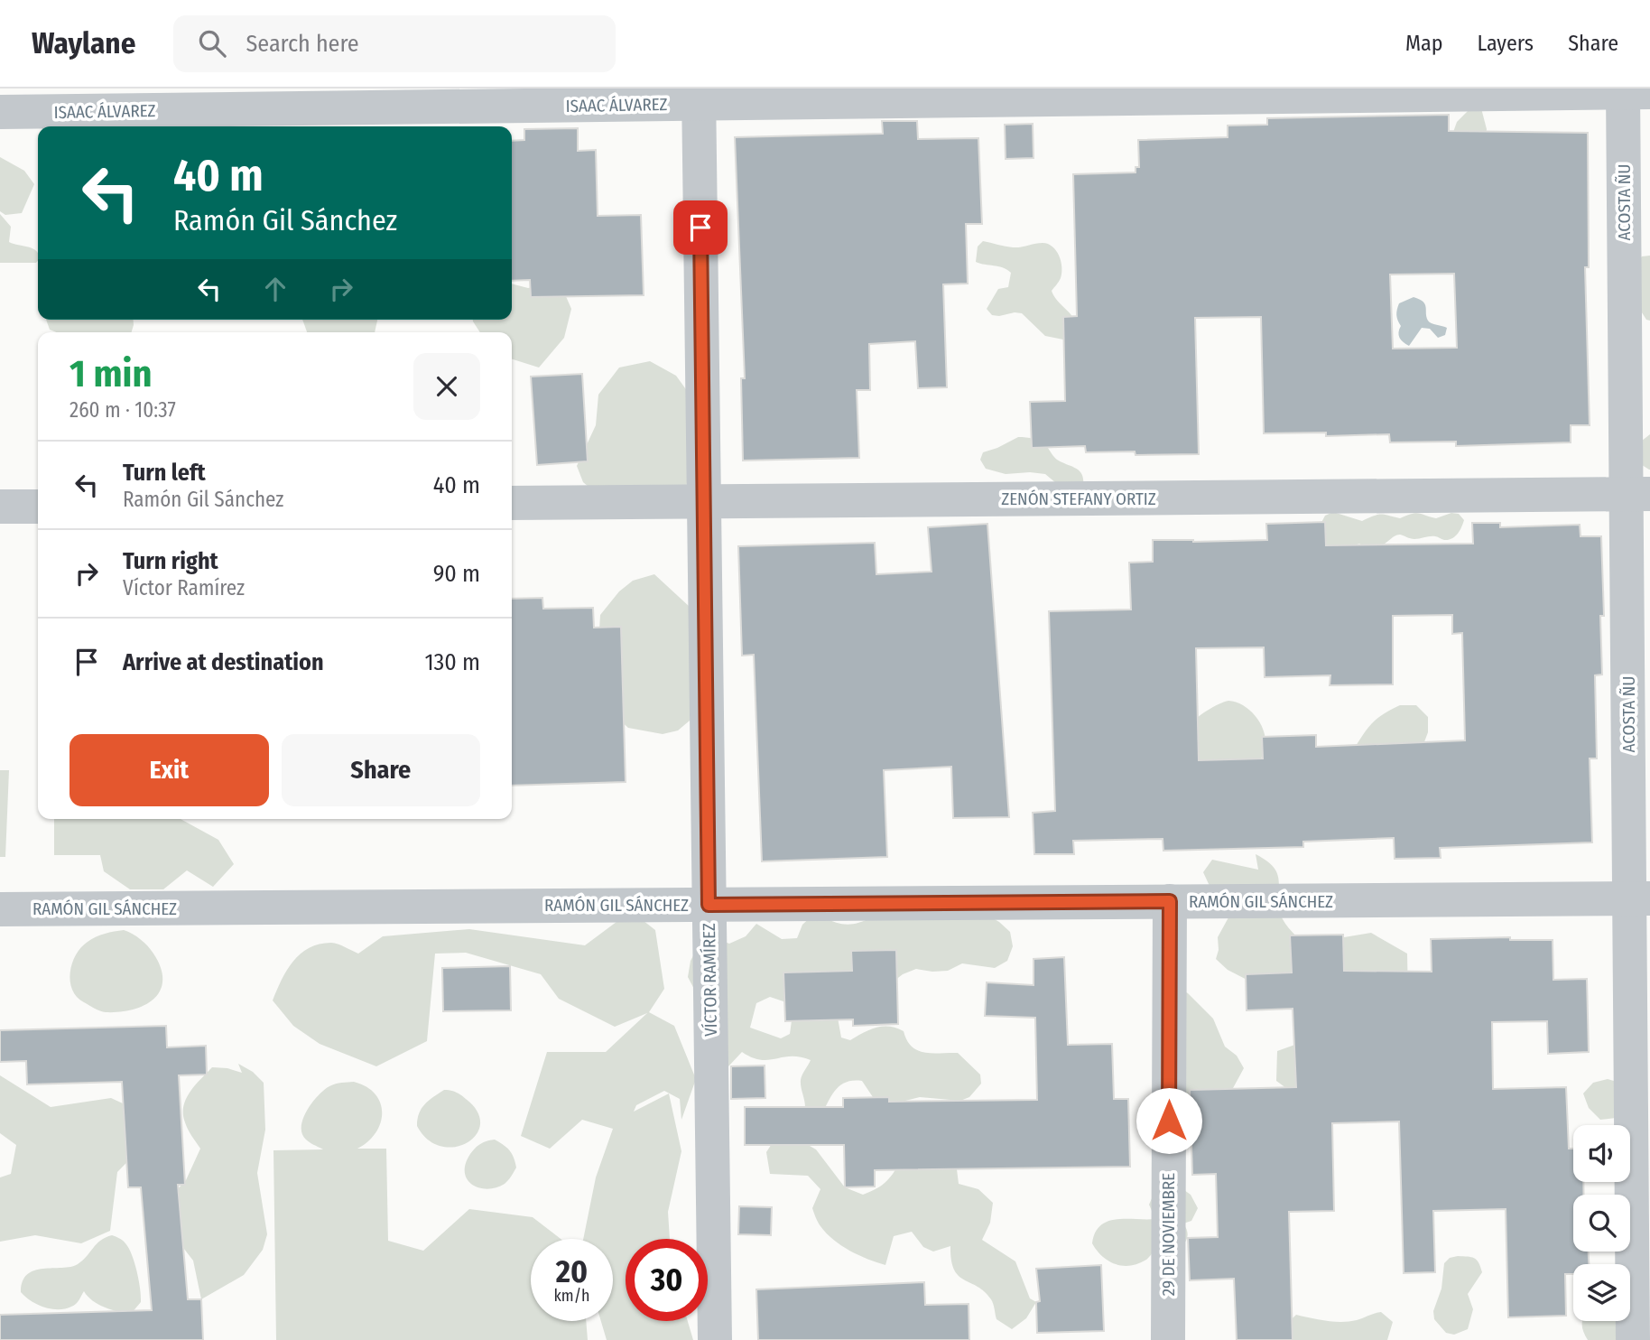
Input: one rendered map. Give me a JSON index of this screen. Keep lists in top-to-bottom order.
{
  "streets": {
    "street": [
      "ISAAC ÁLVAREZ",
      "ACOSTA ÑU",
      "ZENÓN STEFANY ORTIZ",
      "RAMÓN GIL SÁNCHEZ",
      "VÍCTOR RAMÍREZ",
      "29 DE NOVIEMBRE"
    ]
  },
  "crossings": [
    ["ISAAC ÁLVAREZ", "ACOSTA ÑU"],
    ["ISAAC ÁLVAREZ", "VÍCTOR RAMÍREZ"],
    ["ACOSTA ÑU", "ZENÓN STEFANY ORTIZ"],
    ["ACOSTA ÑU", "RAMÓN GIL SÁNCHEZ"],
    ["ZENÓN STEFANY ORTIZ", "VÍCTOR RAMÍREZ"],
    ["RAMÓN GIL SÁNCHEZ", "VÍCTOR RAMÍREZ"],
    ["RAMÓN GIL SÁNCHEZ", "29 DE NOVIEMBRE"]
  ],
  "page": {
    "header": "Waylane",
    "search": "Search here",
    "nav": ["Map", "Layers", "Share"],
    "turn": ["40 m", "Ramón Gil Sánchez"],
    "heading": ["1 min", "260 m · 10:37"],
    "list": [
      {
        "name": "Turn left",
        "note": "Ramón Gil Sánchez",
        "value": "40 m"
      },
      {
        "name": "Turn right",
        "note": "Víctor Ramírez",
        "value": "90 m"
      },
      {
        "name": "Arrive at destination",
        "value": "130 m"
      }
    ],
    "buttons": ["Exit", "Share"],
    "speed": "20 km/h",
    "limit": "30"
  }
}
